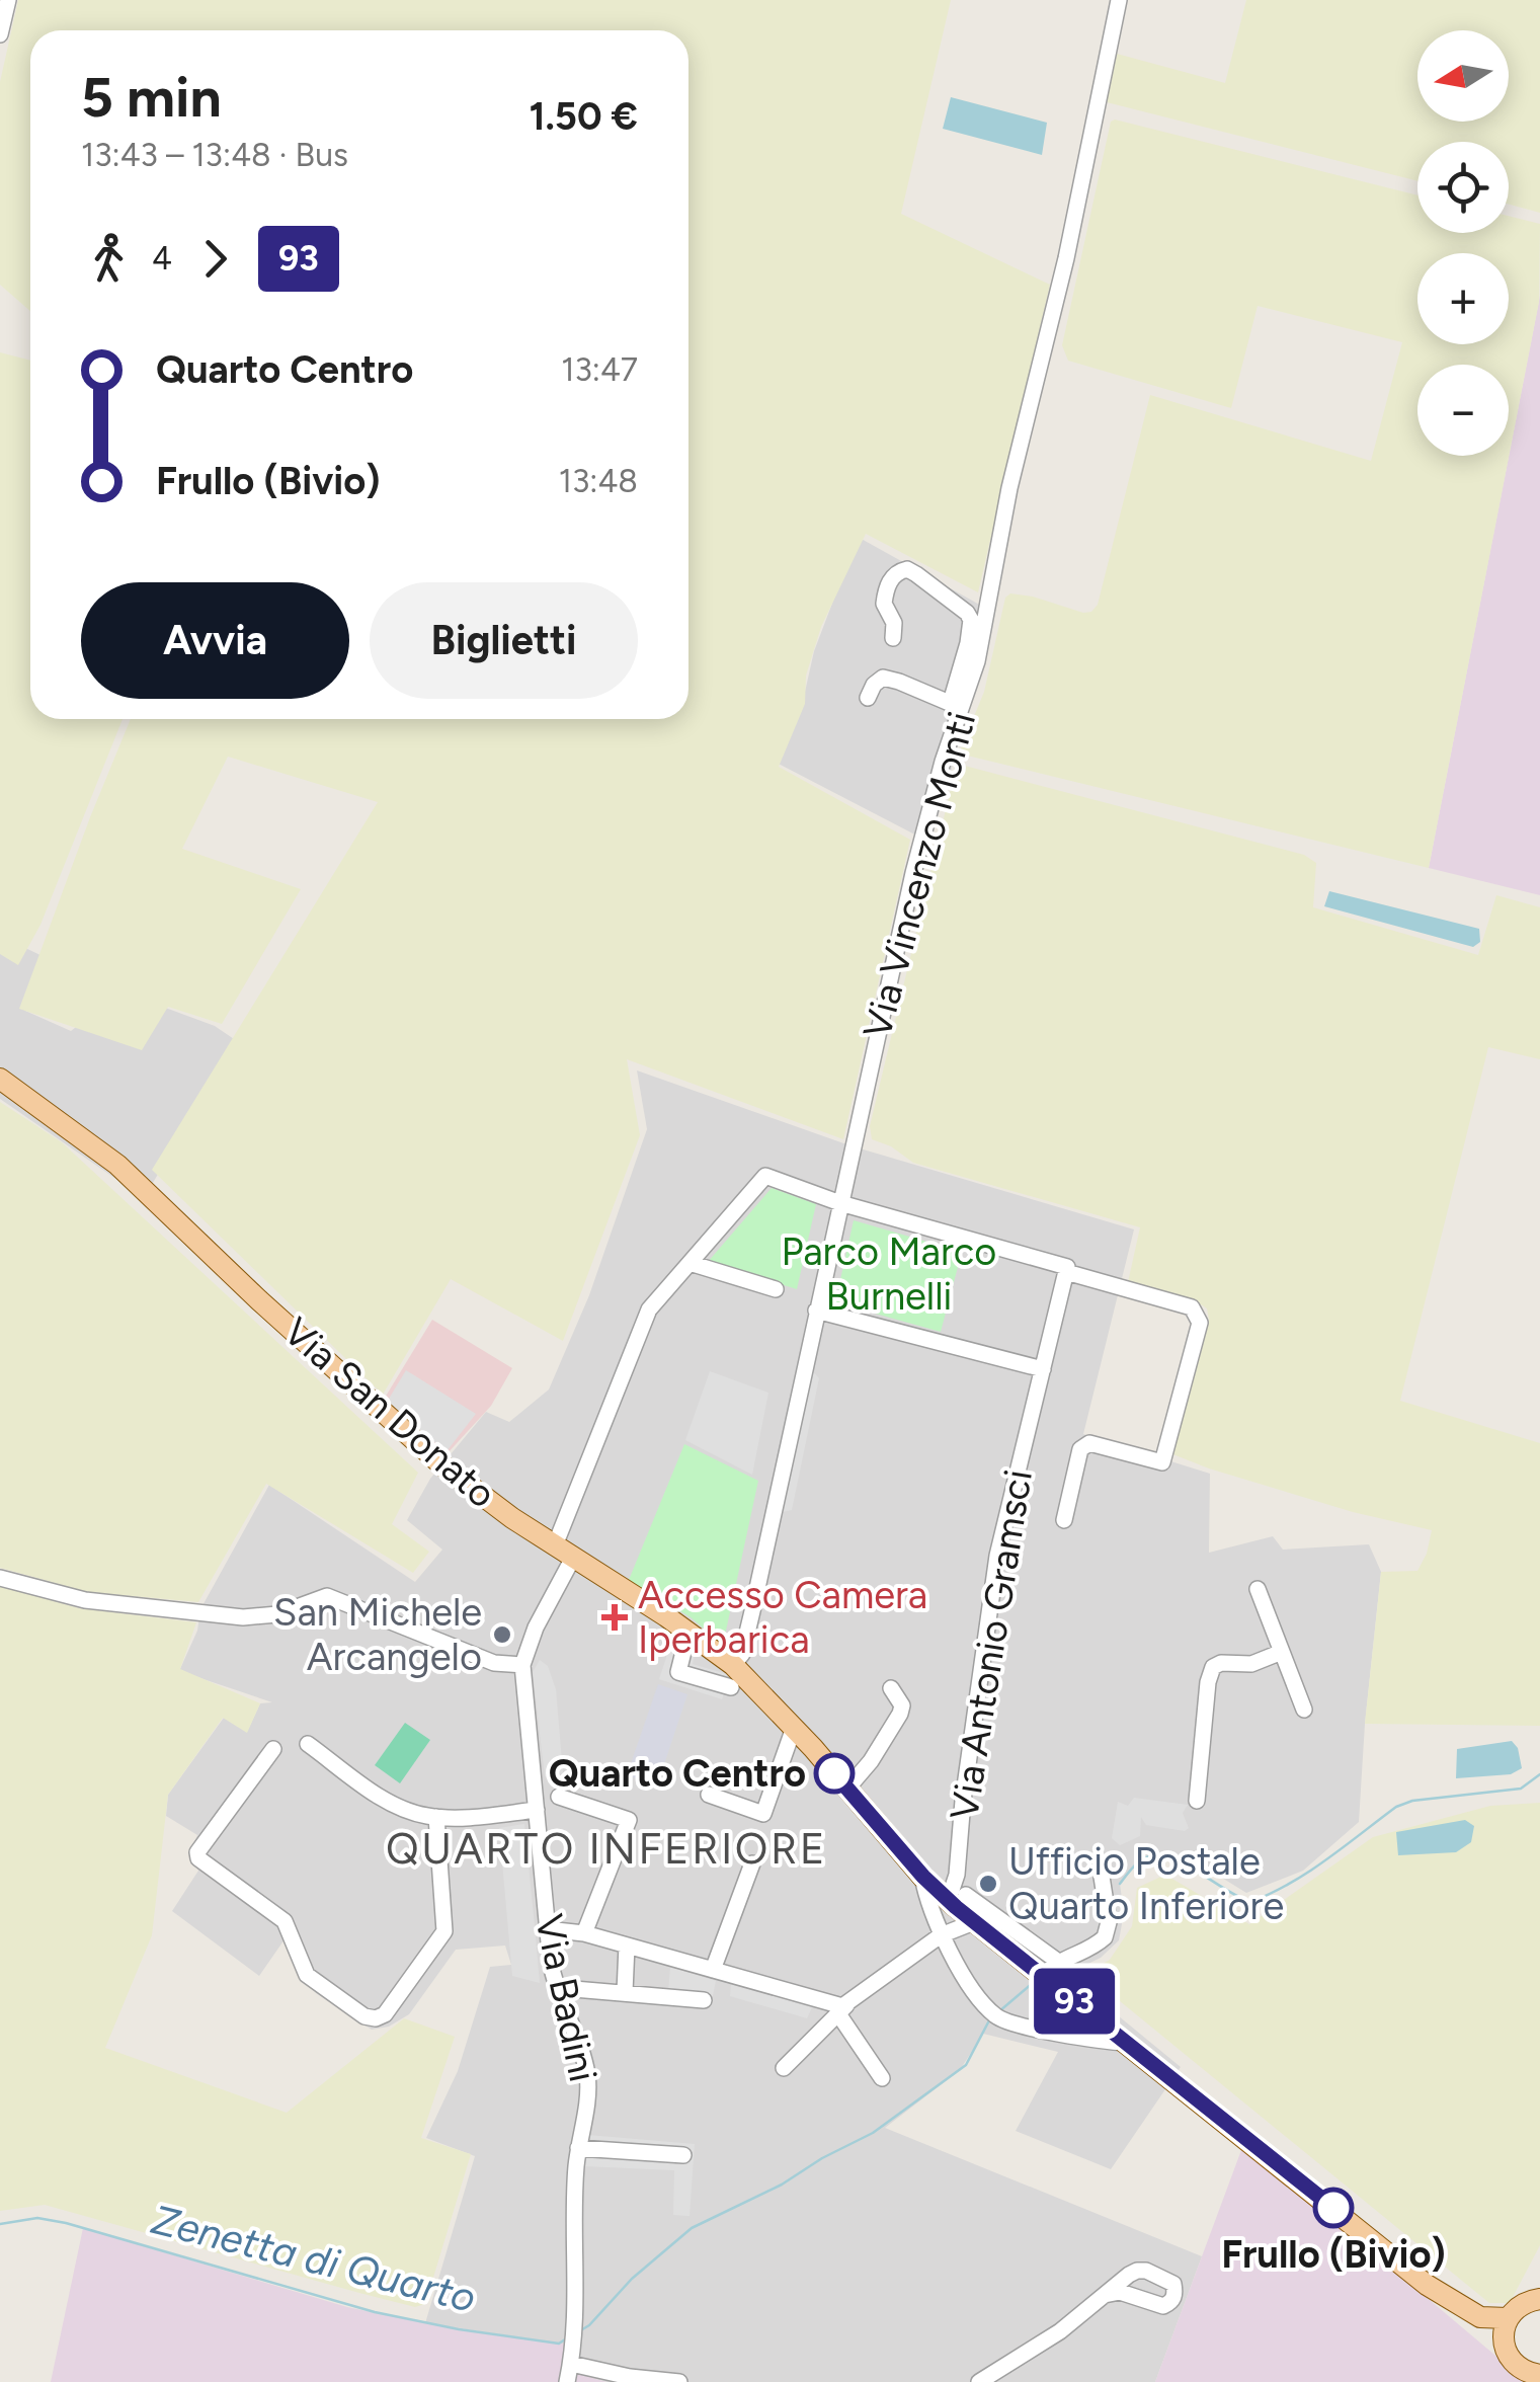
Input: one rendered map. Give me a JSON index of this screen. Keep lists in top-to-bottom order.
{
  "streets": {
    "main road": ["Via San Donato"],
    "street": ["Via Vincenzo Monti", "Via Antonio Gramsci", "Via Badini"]
  },
  "crossings": [
    ["Via Vincenzo Monti", "Via San Donato"],
    ["Via Vincenzo Monti", "Via Antonio Gramsci"],
    ["Via San Donato", "Via Antonio Gramsci"],
    ["Via San Donato", "Via Badini"]
  ],
  "districts": ["QUARTO INFERIORE"],
  "water": ["Zenetta di Quarto"],
  "parks": ["Parco Marco Burnelli"],
  "places": {
    "health": ["Accesso Camera Iperbarica"],
    "other": [
      "San Michele Arcangelo",
      "Quarto Centro",
      "Ufficio Postale Quarto Inferiore",
      "Frullo (Bivio)"
    ]
  },
  "lines": ["bus line 93"],
  "north": "left",
  "page": {
    "on_map": "93",
    "map_buttons": ["+", "−"],
    "heading": ["5 min", "13:43 – 13:48 · Bus", "1.50 €"],
    "legs": ["4", "93"],
    "list": [
      {
        "name": "Quarto Centro",
        "value": "13:47"
      },
      {
        "name": "Frullo (Bivio)",
        "value": "13:48"
      }
    ],
    "buttons": ["Avvia", "Biglietti"]
  }
}
